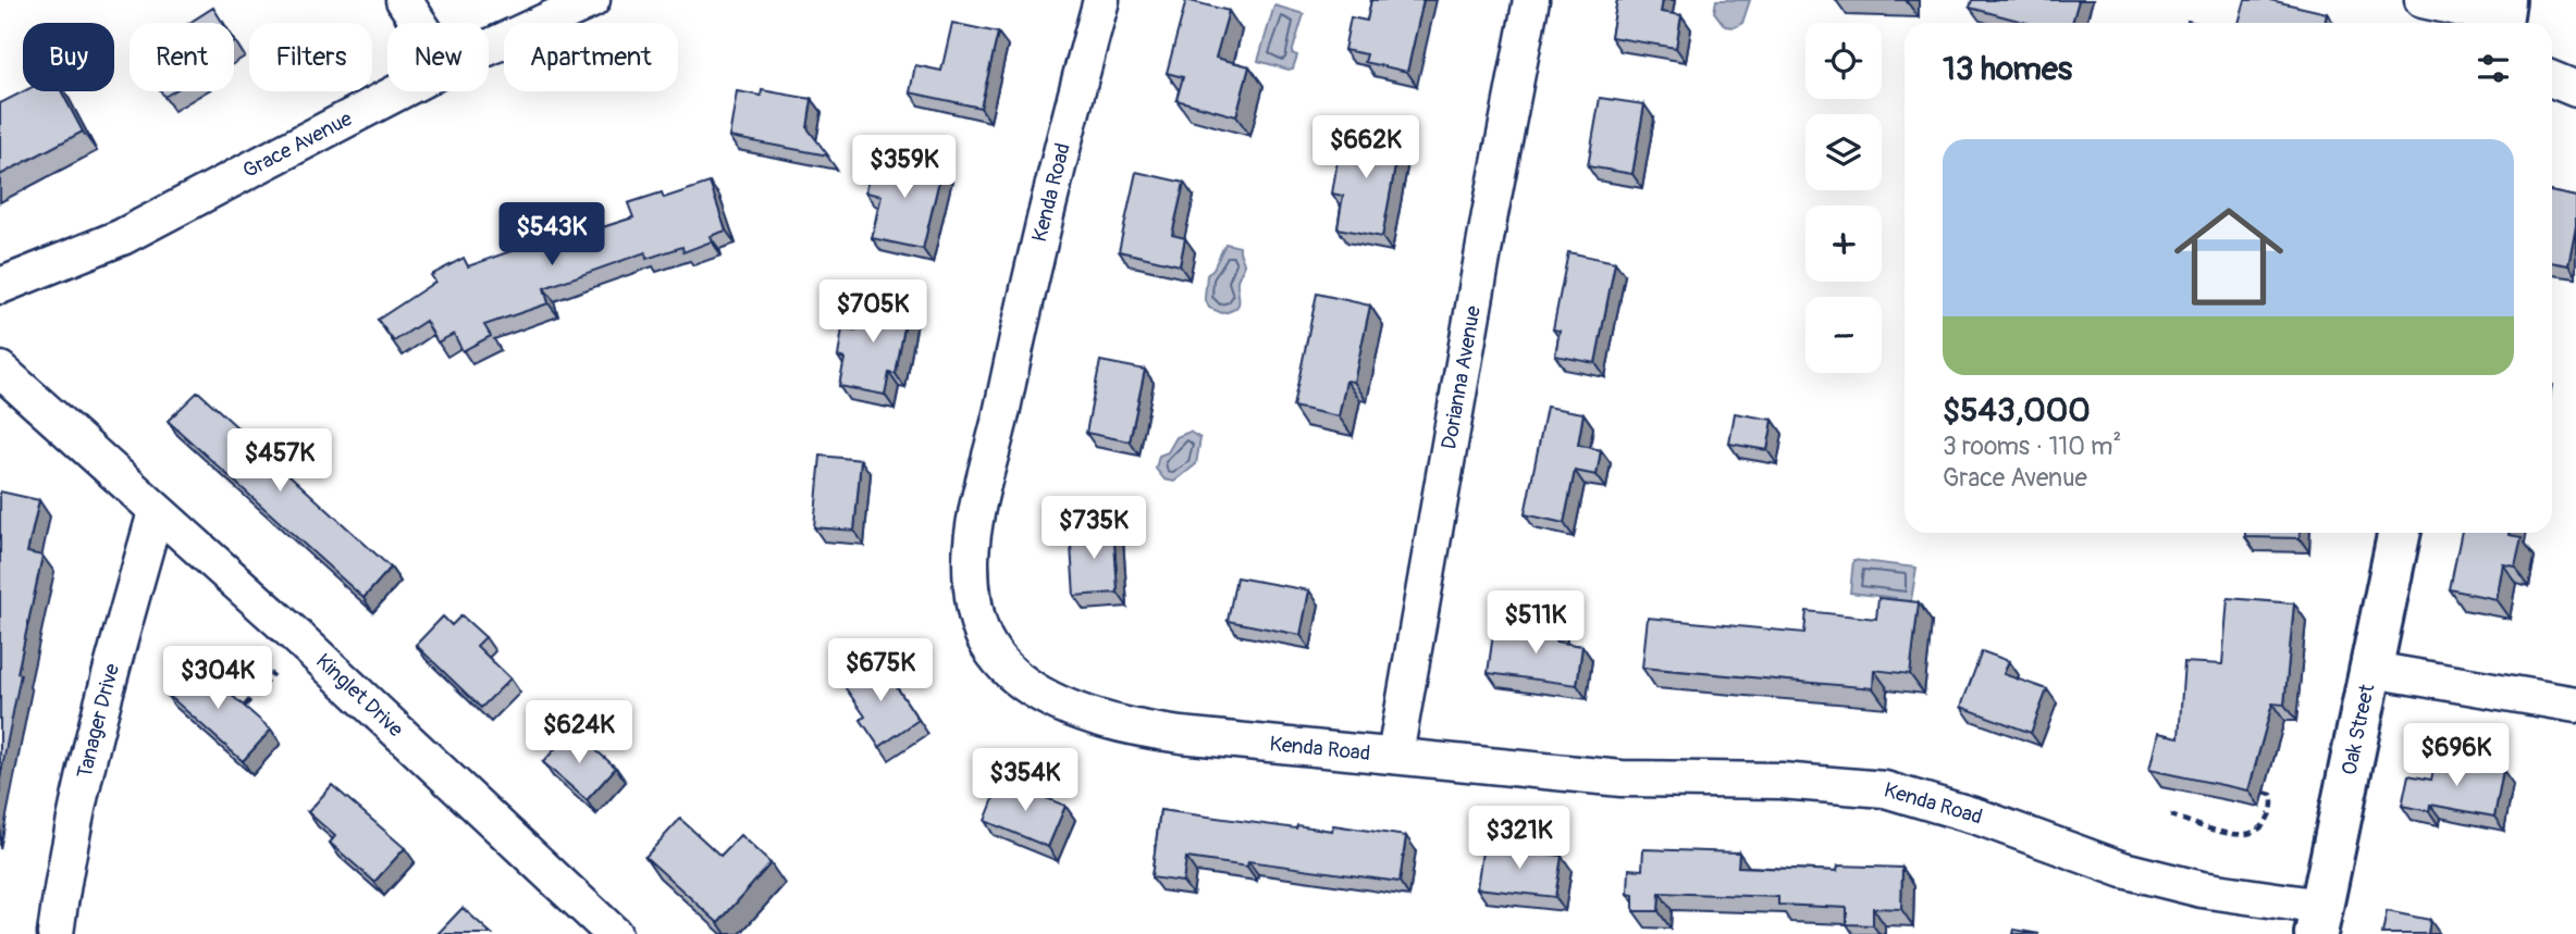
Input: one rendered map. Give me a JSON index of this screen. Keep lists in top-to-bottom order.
{
  "streets": {
    "street": [
      "Grace Avenue",
      "Kenda Road",
      "Dorianna Avenue",
      "Kinglet Drive",
      "Tanager Drive",
      "Oak Street"
    ]
  },
  "crossings": [
    ["Kenda Road", "Dorianna Avenue"],
    ["Kenda Road", "Oak Street"],
    ["Kinglet Drive", "Tanager Drive"]
  ],
  "page": {
    "map_buttons": ["+", "−"],
    "chip": [
      "Buy",
      "Rent",
      "Filters",
      "New",
      "Apartment"
    ],
    "heading": "13 homes",
    "list": [
      {
        "name": "$543,000",
        "note": "3 rooms · 110 m² · Grace Avenue"
      }
    ],
    "price": [
      "$662K",
      "$359K",
      "$543K",
      "$705K",
      "$457K",
      "$735K",
      "$511K",
      "$675K",
      "$304K",
      "$624K",
      "$696K",
      "$354K",
      "$321K"
    ]
  }
}
